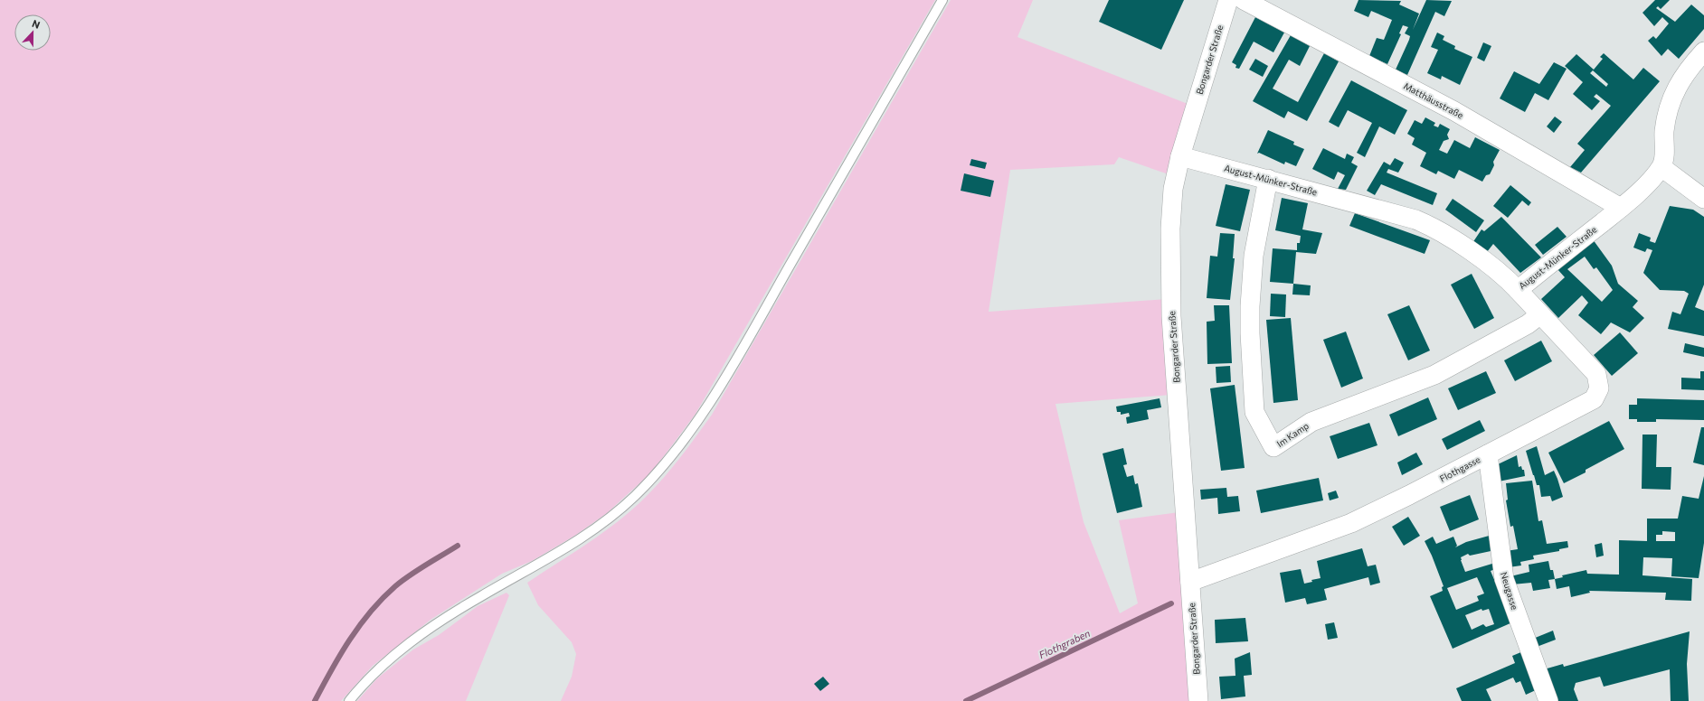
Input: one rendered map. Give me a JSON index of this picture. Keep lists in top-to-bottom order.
{
  "streets": {
    "street": [
      "Bongarder Straße",
      "Matthäusstraße",
      "August-Münker-Straße",
      "Im Kamp",
      "Flothgasse",
      "Neugasse"
    ]
  },
  "crossings": [
    ["Bongarder Straße", "August-Münker-Straße"],
    ["Bongarder Straße", "Flothgasse"],
    ["Matthäusstraße", "August-Münker-Straße"],
    ["August-Münker-Straße", "Im Kamp"],
    ["August-Münker-Straße", "Flothgasse"],
    ["Im Kamp", "Flothgasse"],
    ["Flothgasse", "Neugasse"]
  ],
  "water": ["Flothgraben"],
  "north": "top"
}
